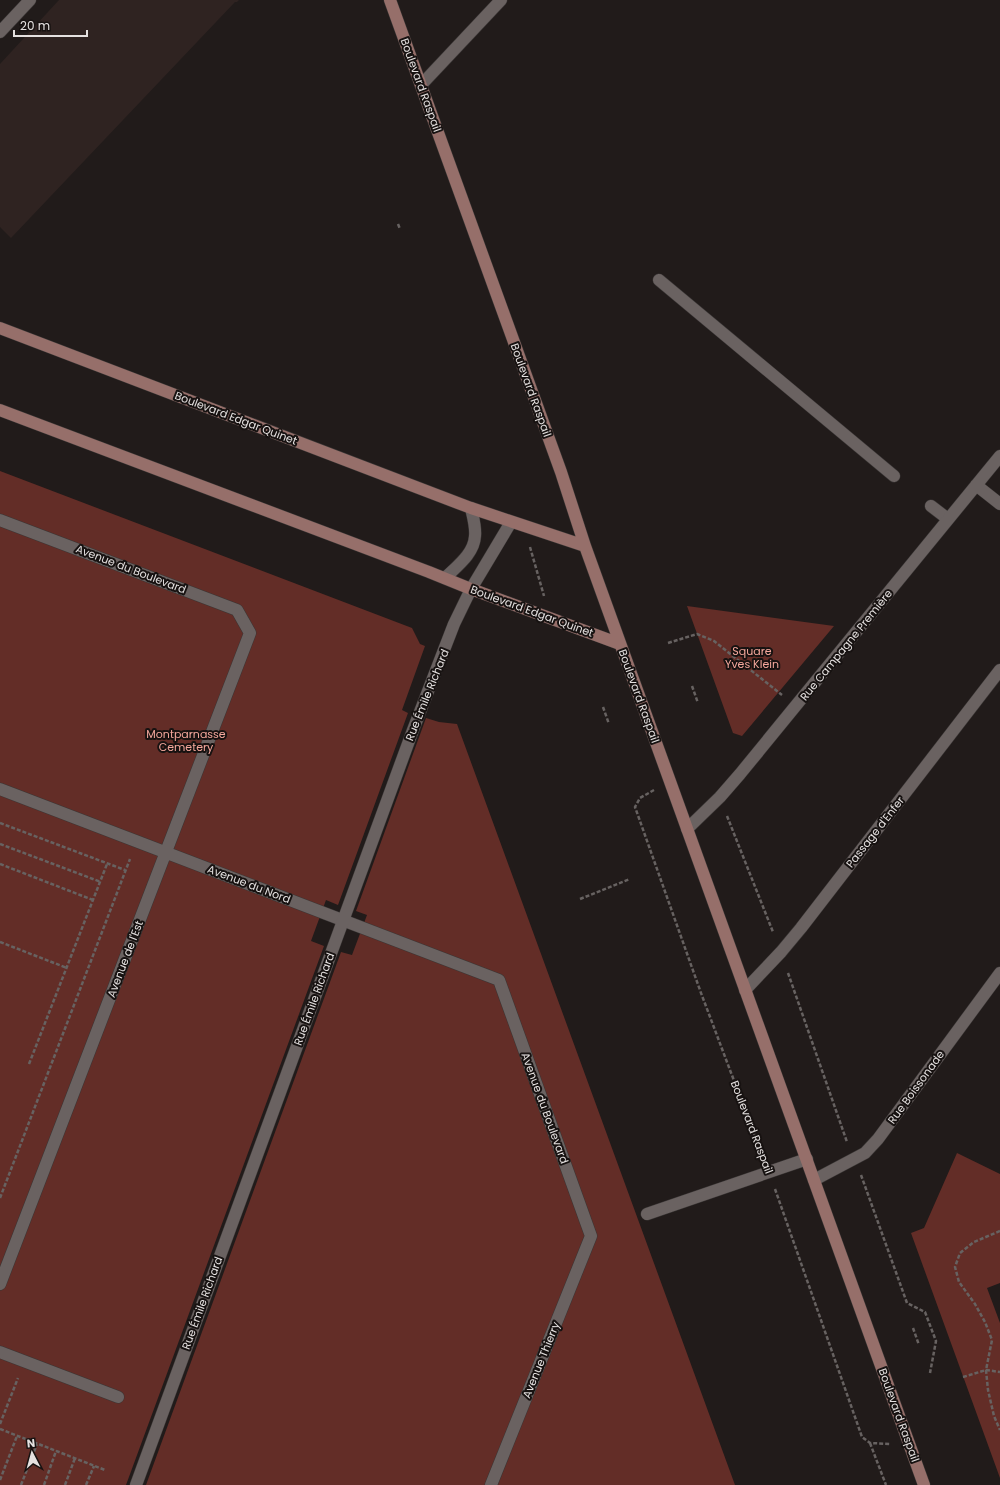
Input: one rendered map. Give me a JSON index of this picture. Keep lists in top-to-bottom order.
{
  "streets": {
    "main road": ["Boulevard Raspail", "Boulevard Edgar Quinet"],
    "street": [
      "Avenue du Boulevard",
      "Rue Campagne Première",
      "Rue Émile Richard",
      "Passage d'Enfer",
      "Avenue du Nord",
      "Avenue de l'Est",
      "Rue Boissonade",
      "Avenue Thierry"
    ]
  },
  "crossings": [
    ["Boulevard Raspail", "Boulevard Edgar Quinet"],
    ["Boulevard Raspail", "Rue Campagne Première"],
    ["Boulevard Raspail", "Passage d'Enfer"],
    ["Boulevard Raspail", "Rue Boissonade"],
    ["Boulevard Edgar Quinet", "Rue Émile Richard"],
    ["Avenue du Boulevard", "Avenue du Nord"],
    ["Avenue du Boulevard", "Avenue de l'Est"],
    ["Avenue du Boulevard", "Avenue Thierry"],
    ["Rue Émile Richard", "Avenue du Nord"],
    ["Avenue du Nord", "Avenue de l'Est"]
  ],
  "parks": ["Square Yves Klein", "Montparnasse Cemetery"],
  "scale_bar": "20 m",
  "north": "top"
}
